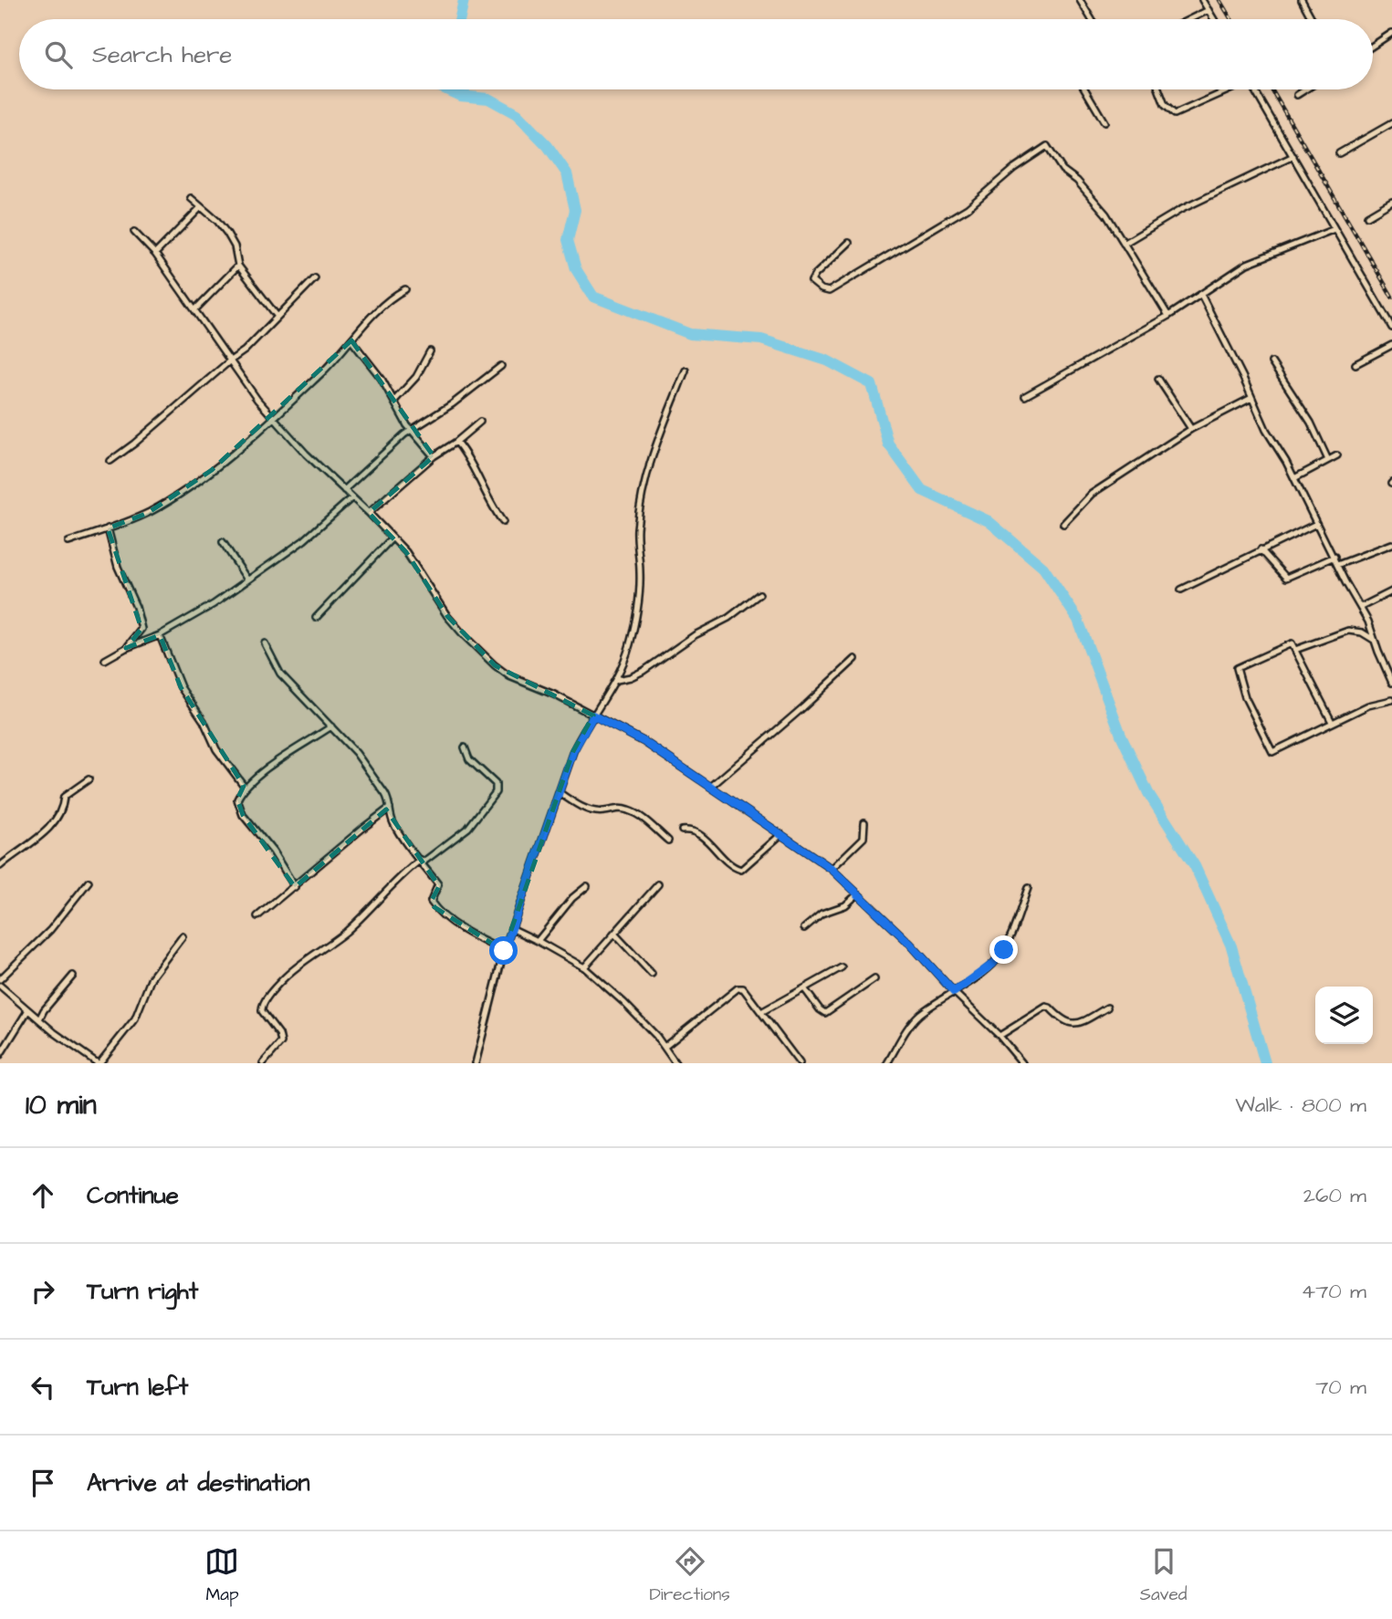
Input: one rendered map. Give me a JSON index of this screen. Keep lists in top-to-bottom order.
{
  "page": {
    "search": "Search here",
    "heading": ["10 min", "Walk · 800 m"],
    "list": [
      ["Continue", "260 m"],
      ["Turn right", "470 m"],
      ["Turn left", "70 m"],
      "Arrive at destination"
    ],
    "nav": ["Map", "Directions", "Saved"]
  }
}
